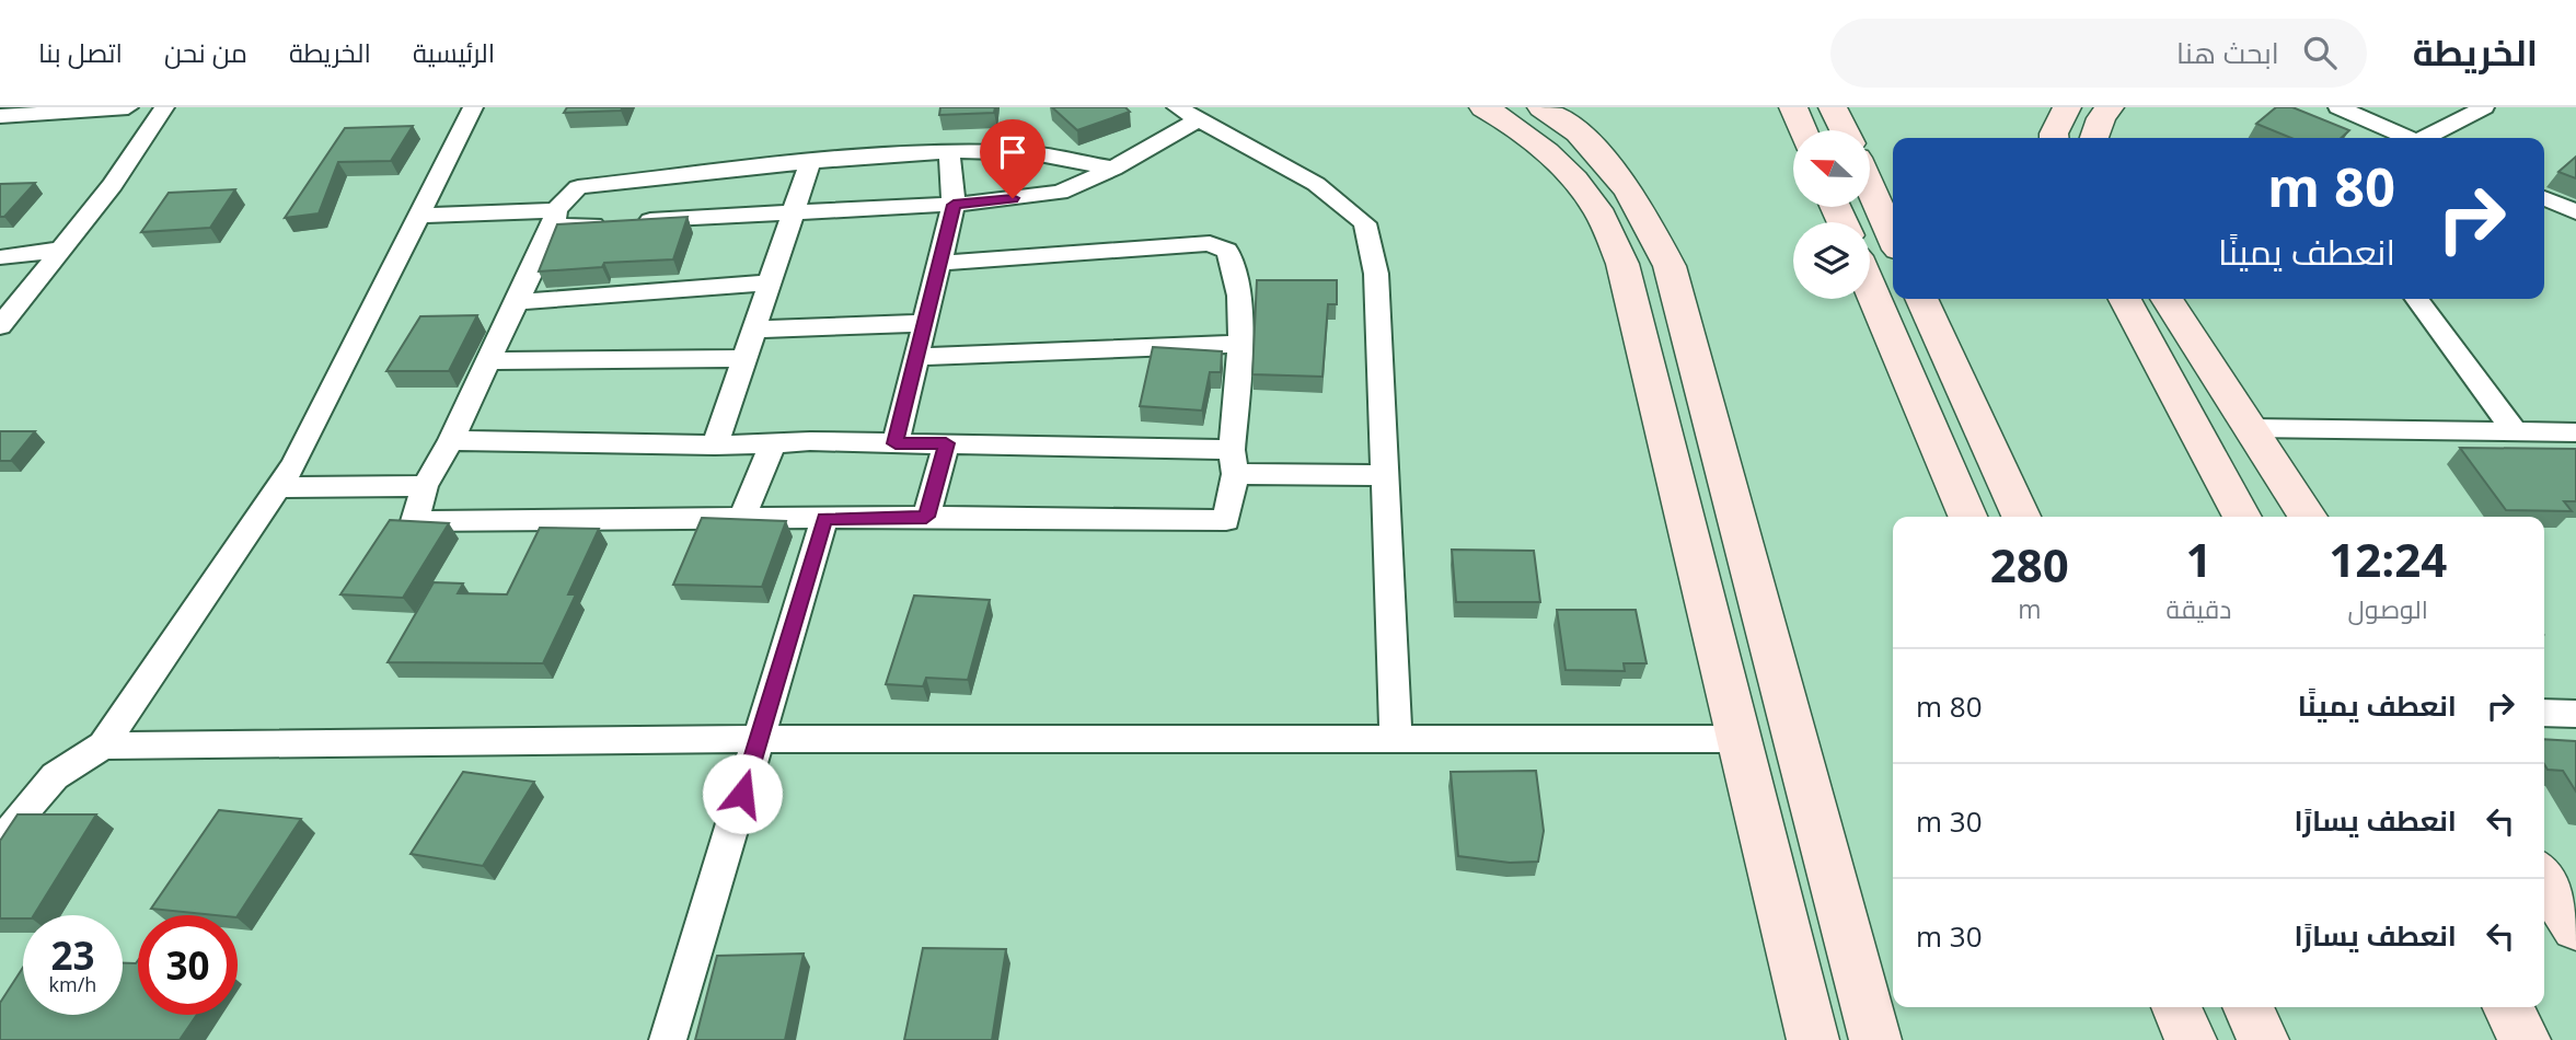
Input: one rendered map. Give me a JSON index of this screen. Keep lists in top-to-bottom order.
{
  "north": "left",
  "page": {
    "header": "الخريطة",
    "search": "ابحث هنا",
    "nav": [
      "الرئيسية",
      "الخريطة",
      "من نحن",
      "اتصل بنا"
    ],
    "turn": ["80 m", "انعطف يمينًا"],
    "eta": [
      "12:24",
      "الوصول",
      "1",
      "دقيقة",
      "280",
      "m"
    ],
    "list": [
      {
        "name": "انعطف يمينًا",
        "value": "80 m"
      },
      {
        "name": "انعطف يسارًا",
        "value": "30 m"
      },
      {
        "name": "انعطف يسارًا",
        "value": "30 m"
      }
    ],
    "speed": "23 km/h",
    "limit": "30"
  }
}
